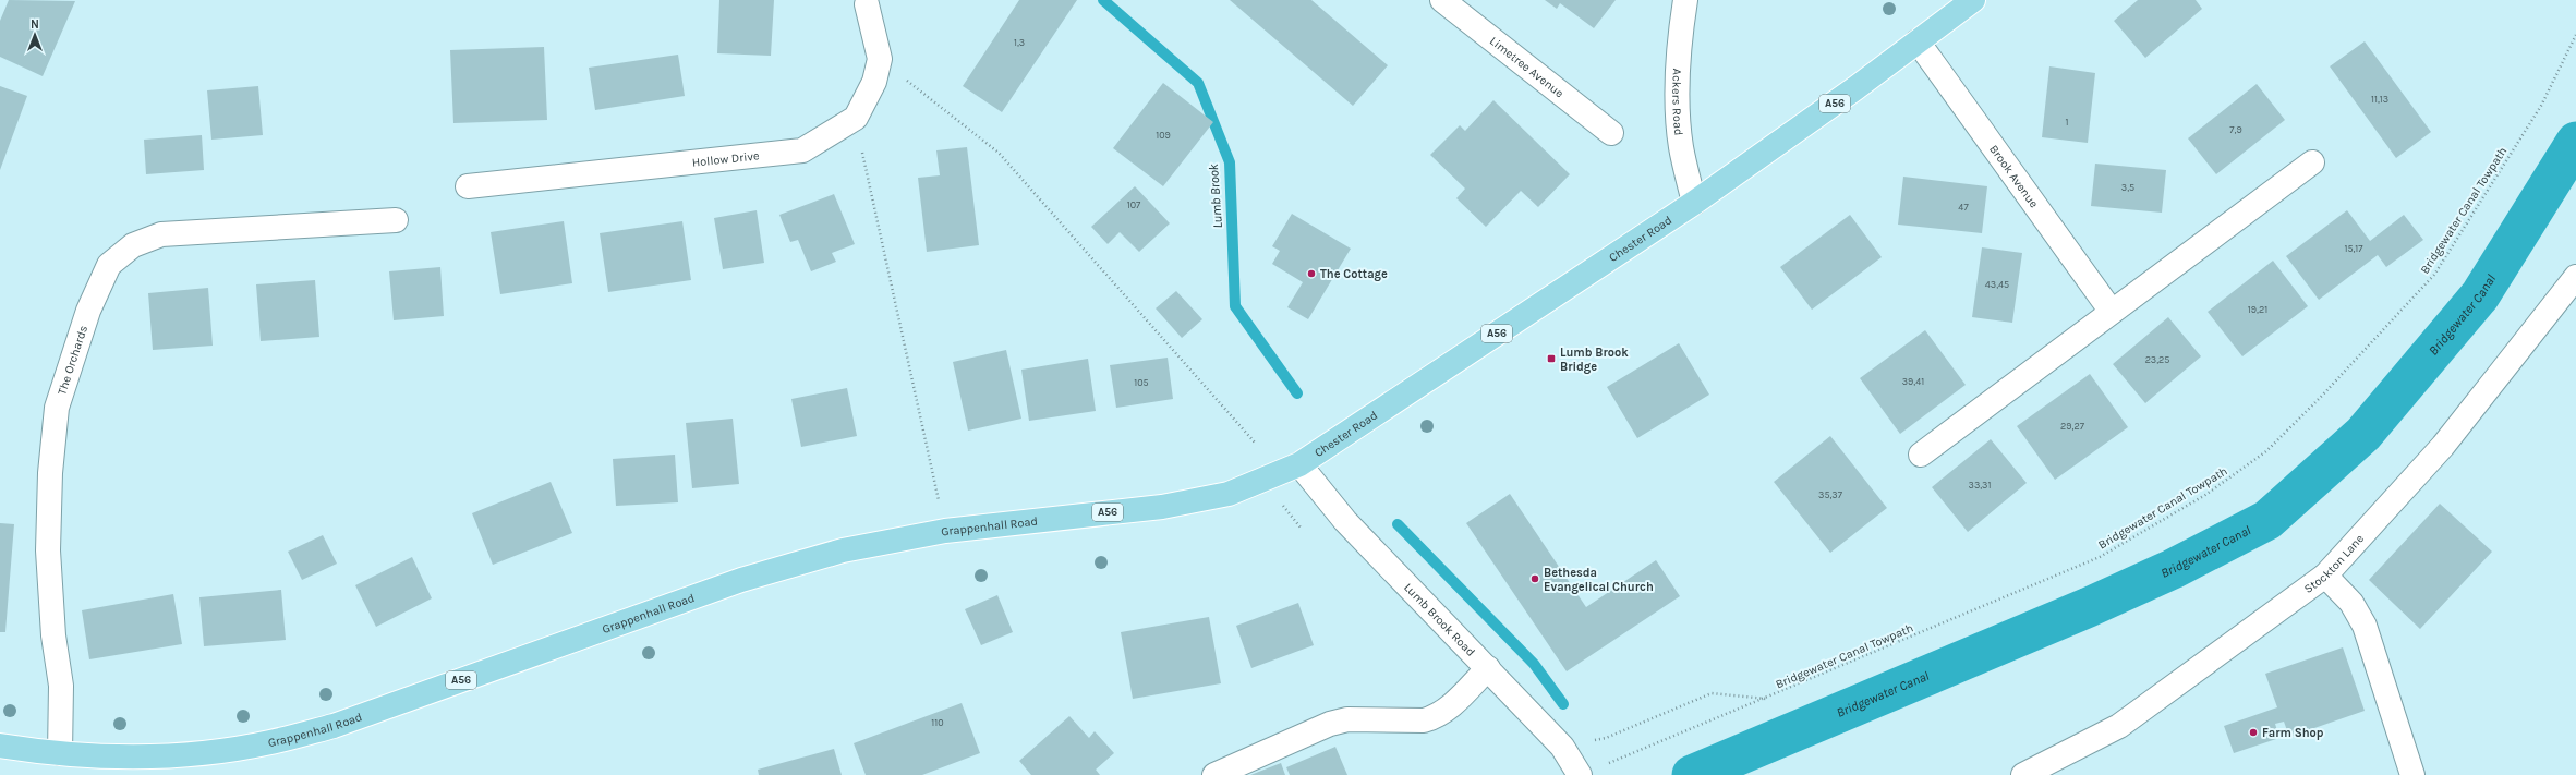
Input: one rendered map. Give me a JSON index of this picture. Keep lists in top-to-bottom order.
{
  "streets": {
    "main road": ["A56", "Chester Road", "Grappenhall Road"],
    "street": [
      "Limetree Avenue",
      "Ackers Road",
      "Hollow Drive",
      "Brook Avenue",
      "The Orchards",
      "Stockton Lane",
      "Lumb Brook Road"
    ],
    "path": ["Bridgewater Canal Towpath"]
  },
  "crossings": [
    ["Ackers Road", "Chester Road"],
    ["Brook Avenue", "Chester Road"],
    ["Chester Road", "Grappenhall Road"],
    ["Chester Road", "Lumb Brook Road"],
    ["The Orchards", "Grappenhall Road"],
    ["Grappenhall Road", "Lumb Brook Road"]
  ],
  "water": ["Lumb Brook", "Bridgewater Canal"],
  "places": {
    "other": ["The Cottage", "Bethesda Evangelical Church", "Farm Shop"],
    "transit": ["Lumb Brook Bridge"]
  },
  "house_numbers": [
    "1,3",
    "11,13",
    "1",
    "7,9",
    "109",
    "3,5",
    "107",
    "47",
    "15,17",
    "43,45",
    "19,21",
    "23,25",
    "39,41",
    "105",
    "29,27",
    "33,31",
    "35,37",
    "110"
  ],
  "north": "top"
}
